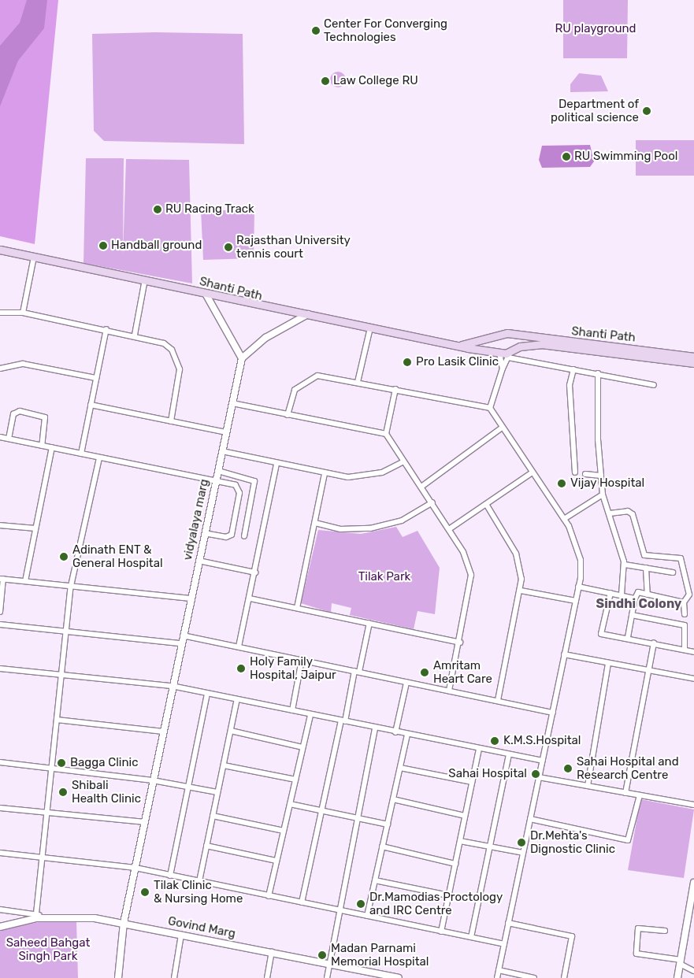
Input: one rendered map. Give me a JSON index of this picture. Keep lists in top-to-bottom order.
{
  "streets": {
    "main road": ["Shanti Path"],
    "street": ["vidyalaya marg", "Govind Marg"]
  },
  "crossings": [
    ["vidyalaya marg", "Govind Marg"]
  ],
  "districts": ["Sindhi Colony"],
  "parks": ["RU playground", "Tilak Park", "Saheed Bahgat Singh Park"],
  "places": [
    "Center For Converging Technologies",
    "Law College RU",
    "Department of political science",
    "RU Swimming Pool",
    "RU Racing Track",
    "Handball ground",
    "Rajasthan University tennis court",
    "Pro Lasik Clinic",
    "Vijay Hospital",
    "Adinath ENT & General Hospital",
    "Holy Family Hospital, Jaipur",
    "Amritam Heart Care",
    "K.M.S.Hospital",
    "Bagga Clinic",
    "Sahai Hospital and Research Centre",
    "Sahai Hospital",
    "Shibali Health Clinic",
    "Dr.Mehta's Dignostic Clinic",
    "Tilak Clinic & Nursing Home",
    "Dr.Mamodias Proctology and IRC Centre",
    "Madan Parnami Memorial Hospital"
  ]
}
